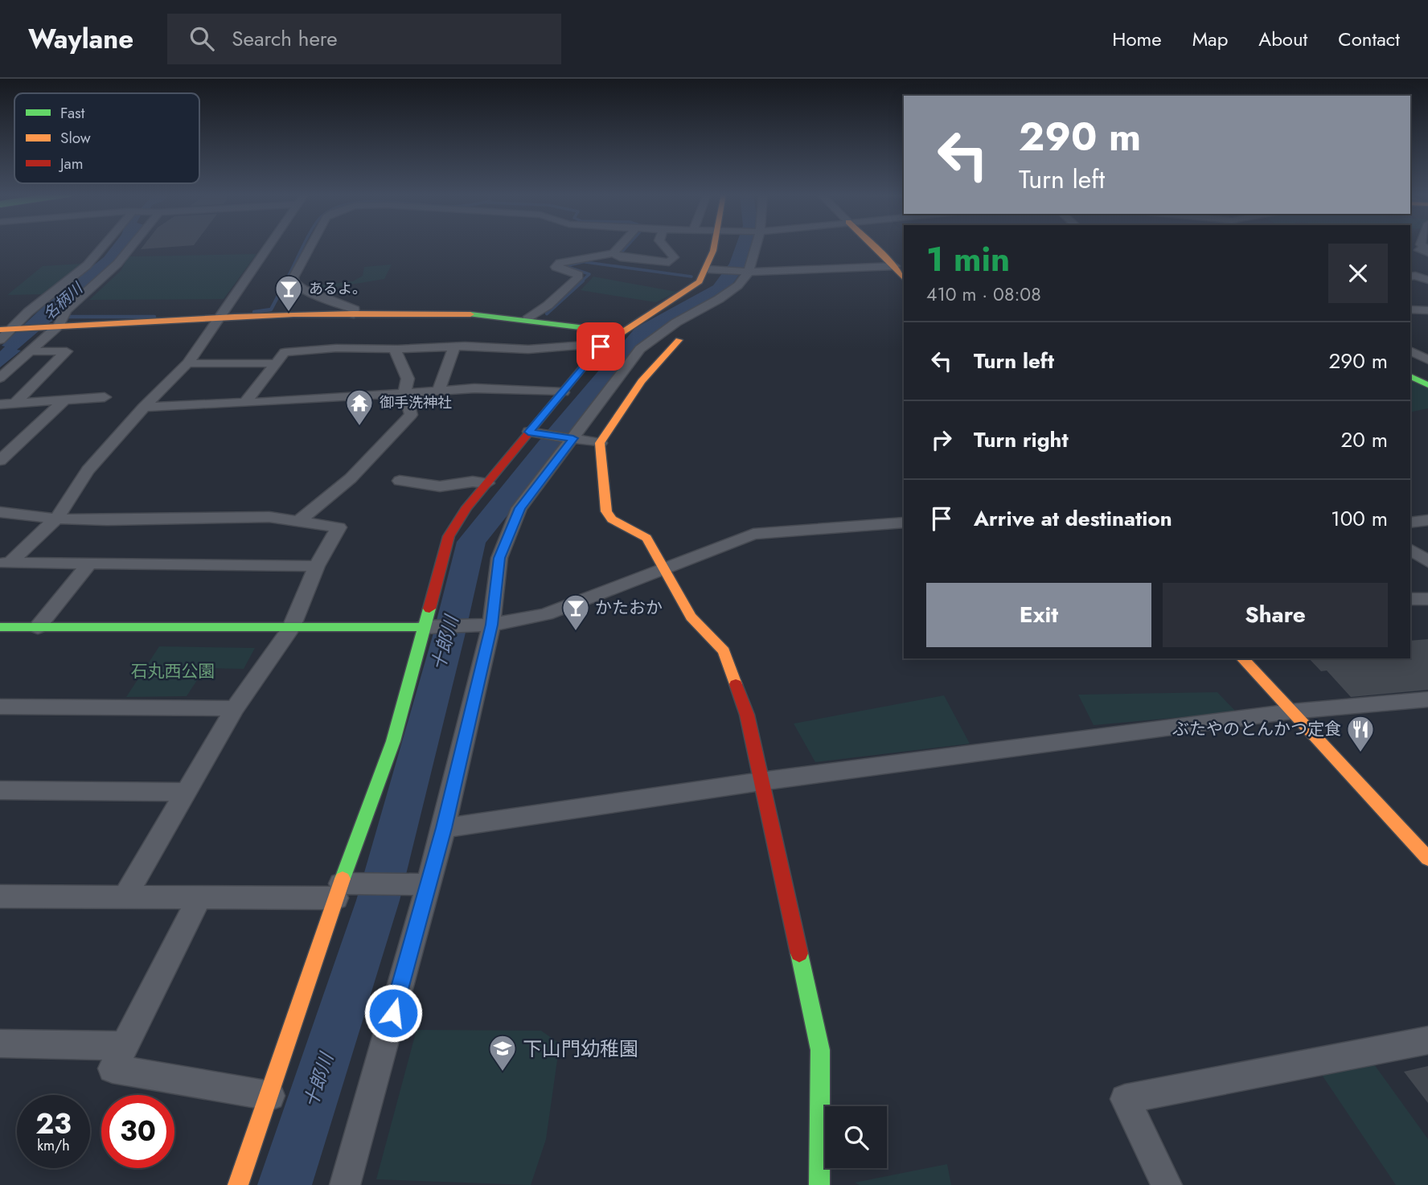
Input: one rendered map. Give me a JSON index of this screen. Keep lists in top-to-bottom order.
{
  "water": ["名柄川", "十郎川"],
  "parks": ["石丸西公園"],
  "places": {
    "bar": ["あるよ。", "かたおか"],
    "temple": ["御手洗神社"],
    "restaurant": ["ぶたやのとんかつ定食"],
    "school or university": ["下山門幼稚園"]
  },
  "legend": ["Fast", "Slow", "Jam"],
  "page": {
    "header": "Waylane",
    "search": "Search here",
    "nav": [
      "Home",
      "Map",
      "About",
      "Contact"
    ],
    "turn": ["290 m", "Turn left"],
    "heading": ["1 min", "410 m · 08:08"],
    "list": [
      {
        "name": "Turn left",
        "value": "290 m"
      },
      {
        "name": "Turn right",
        "value": "20 m"
      },
      {
        "name": "Arrive at destination",
        "value": "100 m"
      }
    ],
    "buttons": ["Exit", "Share"],
    "speed": "23 km/h",
    "limit": "30"
  }
}
